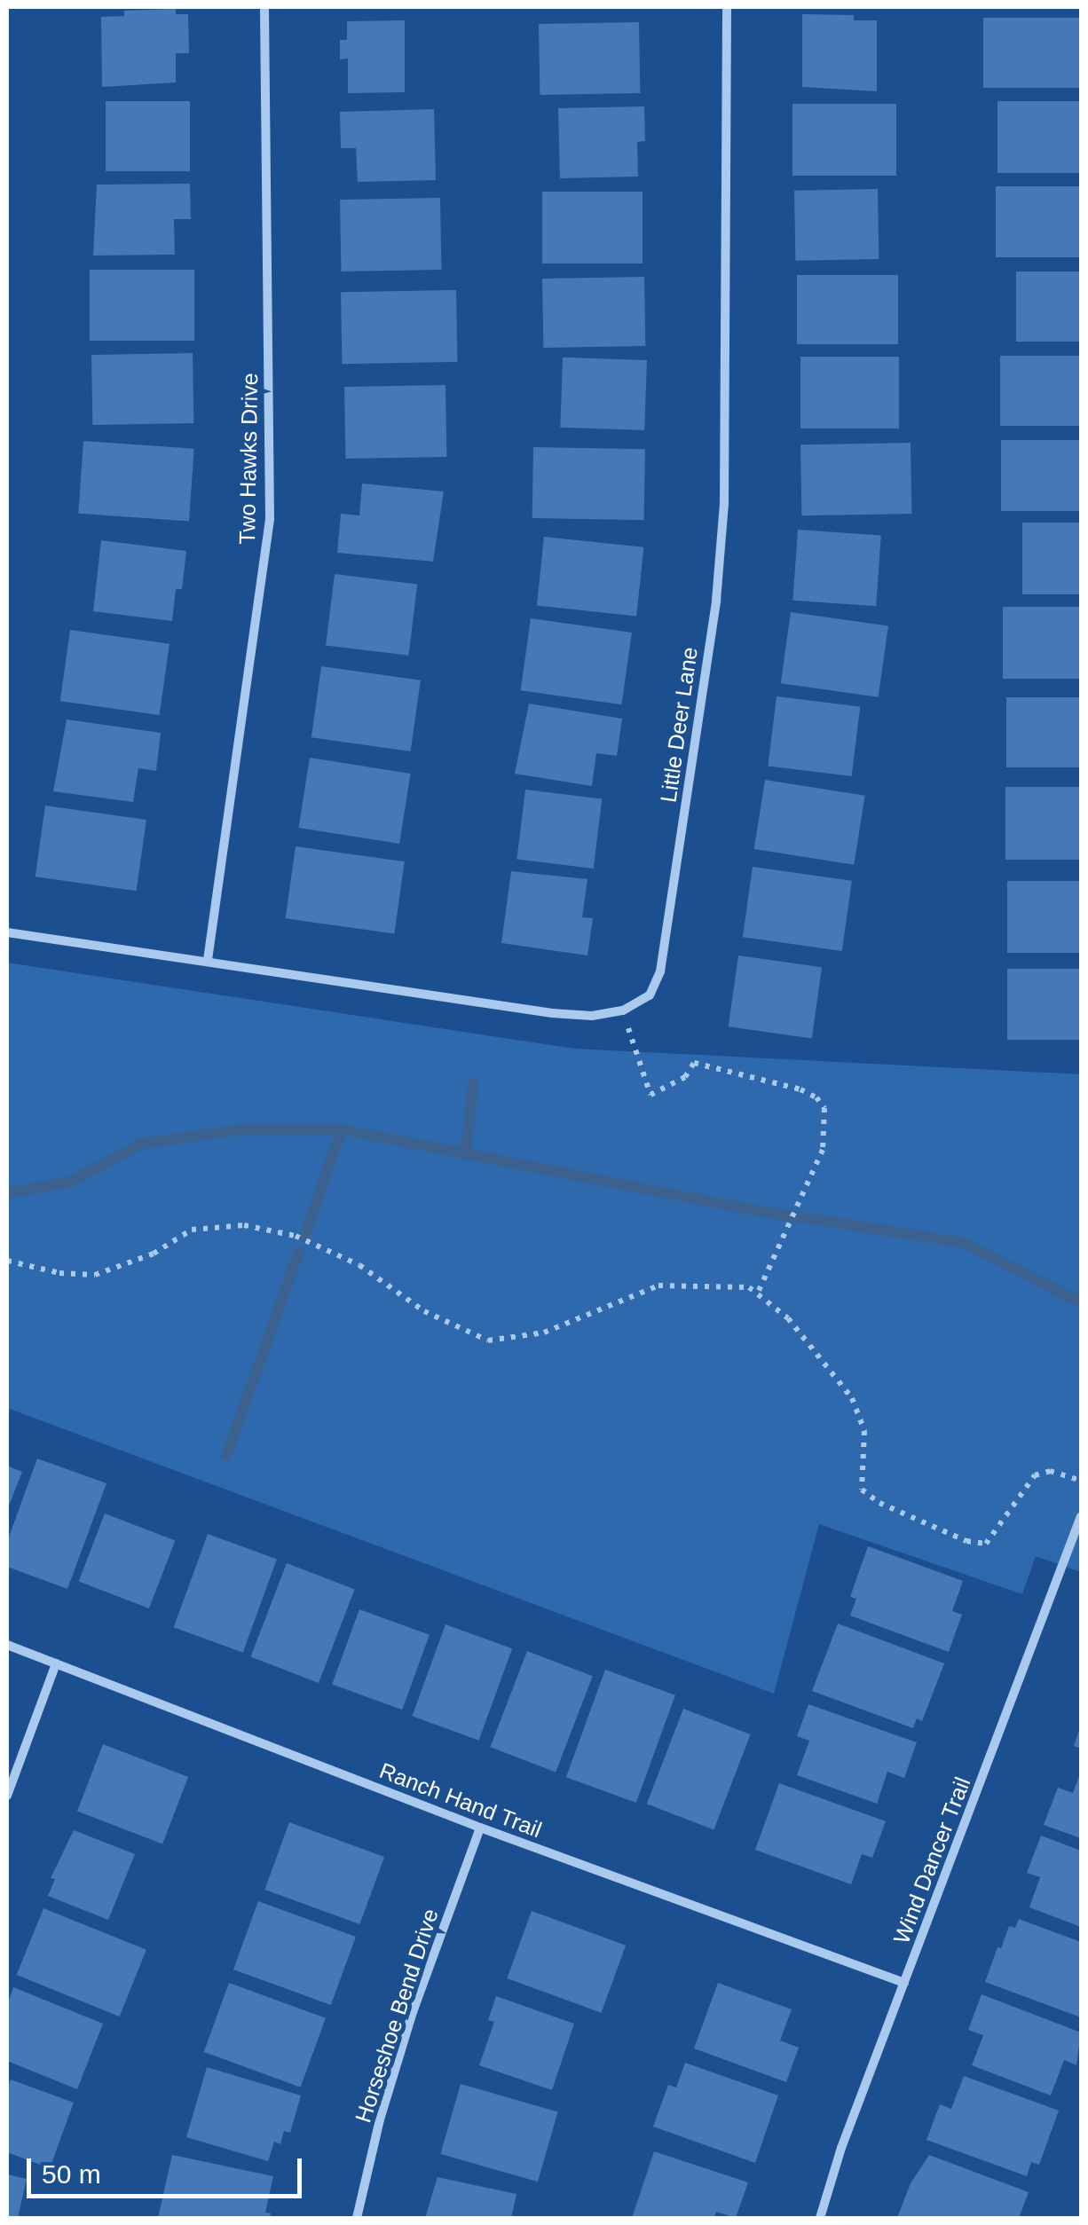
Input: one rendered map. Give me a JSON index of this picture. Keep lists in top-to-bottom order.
{
  "streets": {
    "street": [
      "Two Hawks Drive",
      "Little Deer Lane",
      "Ranch Hand Trail",
      "Wind Dancer Trail",
      "Horseshoe Bend Drive"
    ]
  },
  "crossings": [
    ["Ranch Hand Trail", "Wind Dancer Trail"],
    ["Ranch Hand Trail", "Horseshoe Bend Drive"]
  ],
  "scale_bar": "50 m"
}
